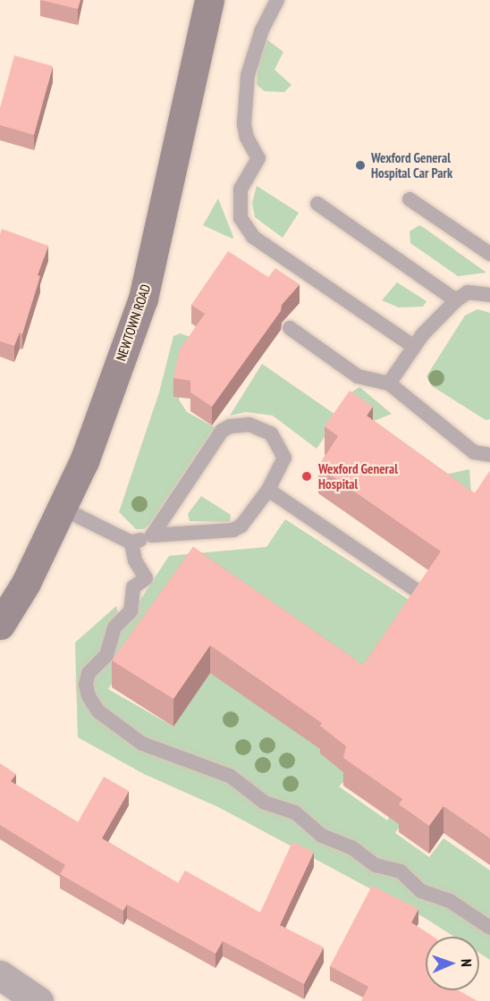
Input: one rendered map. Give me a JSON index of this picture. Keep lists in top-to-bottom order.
{
  "streets": {
    "main road": ["NEWTOWN ROAD"]
  },
  "places": ["Wexford General Hospital Car Park", "Wexford General Hospital"],
  "north": "right"
}
